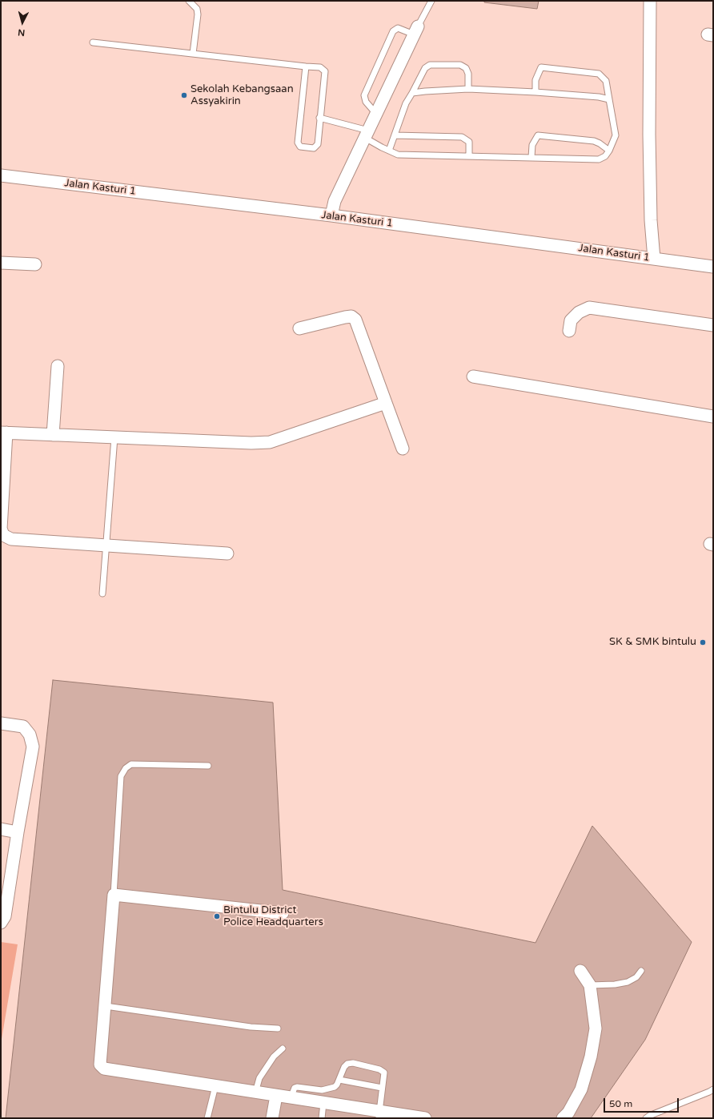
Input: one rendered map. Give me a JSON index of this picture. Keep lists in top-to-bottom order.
{
  "streets": {
    "street": ["Jalan Kasturi 1"]
  },
  "places": ["Sekolah Kebangsaan Assyakirin", "SK & SMK bintulu", "Bintulu District Police Headquarters"],
  "scale_bar": "50 m",
  "north": "bottom"
}
